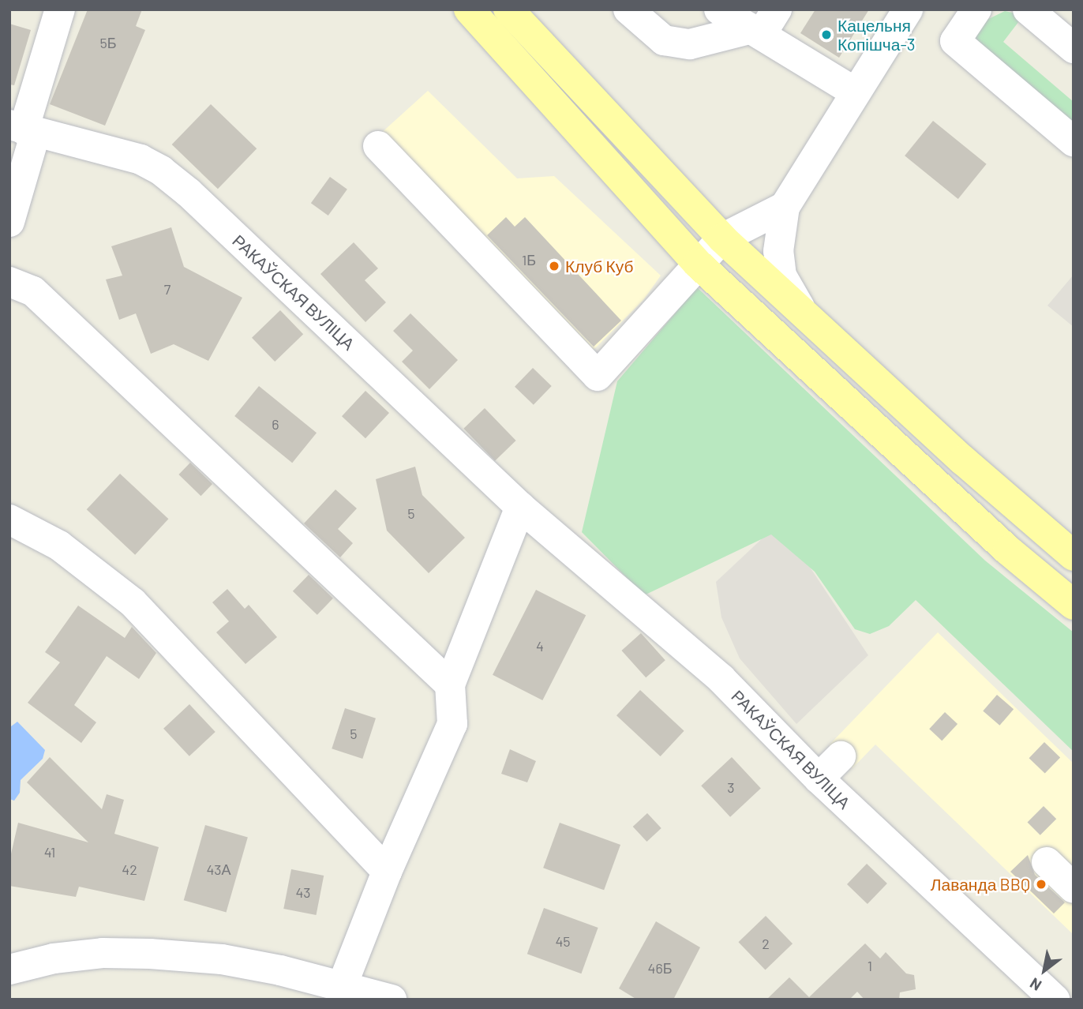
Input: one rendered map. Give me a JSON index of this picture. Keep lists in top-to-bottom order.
{
  "streets": {
    "street": ["РАКАЎСКАЯ ВУЛІЦА"]
  },
  "places": ["Кацельня Копішча-3", "Клуб Куб", "Лаванда BBQ"],
  "house_numbers": [
    "5Б",
    "1Б",
    "7",
    "6",
    "5",
    "4",
    "5",
    "3",
    "41",
    "42",
    "43А",
    "43",
    "45",
    "2",
    "1",
    "46Б"
  ],
  "north": "bottom left"
}
